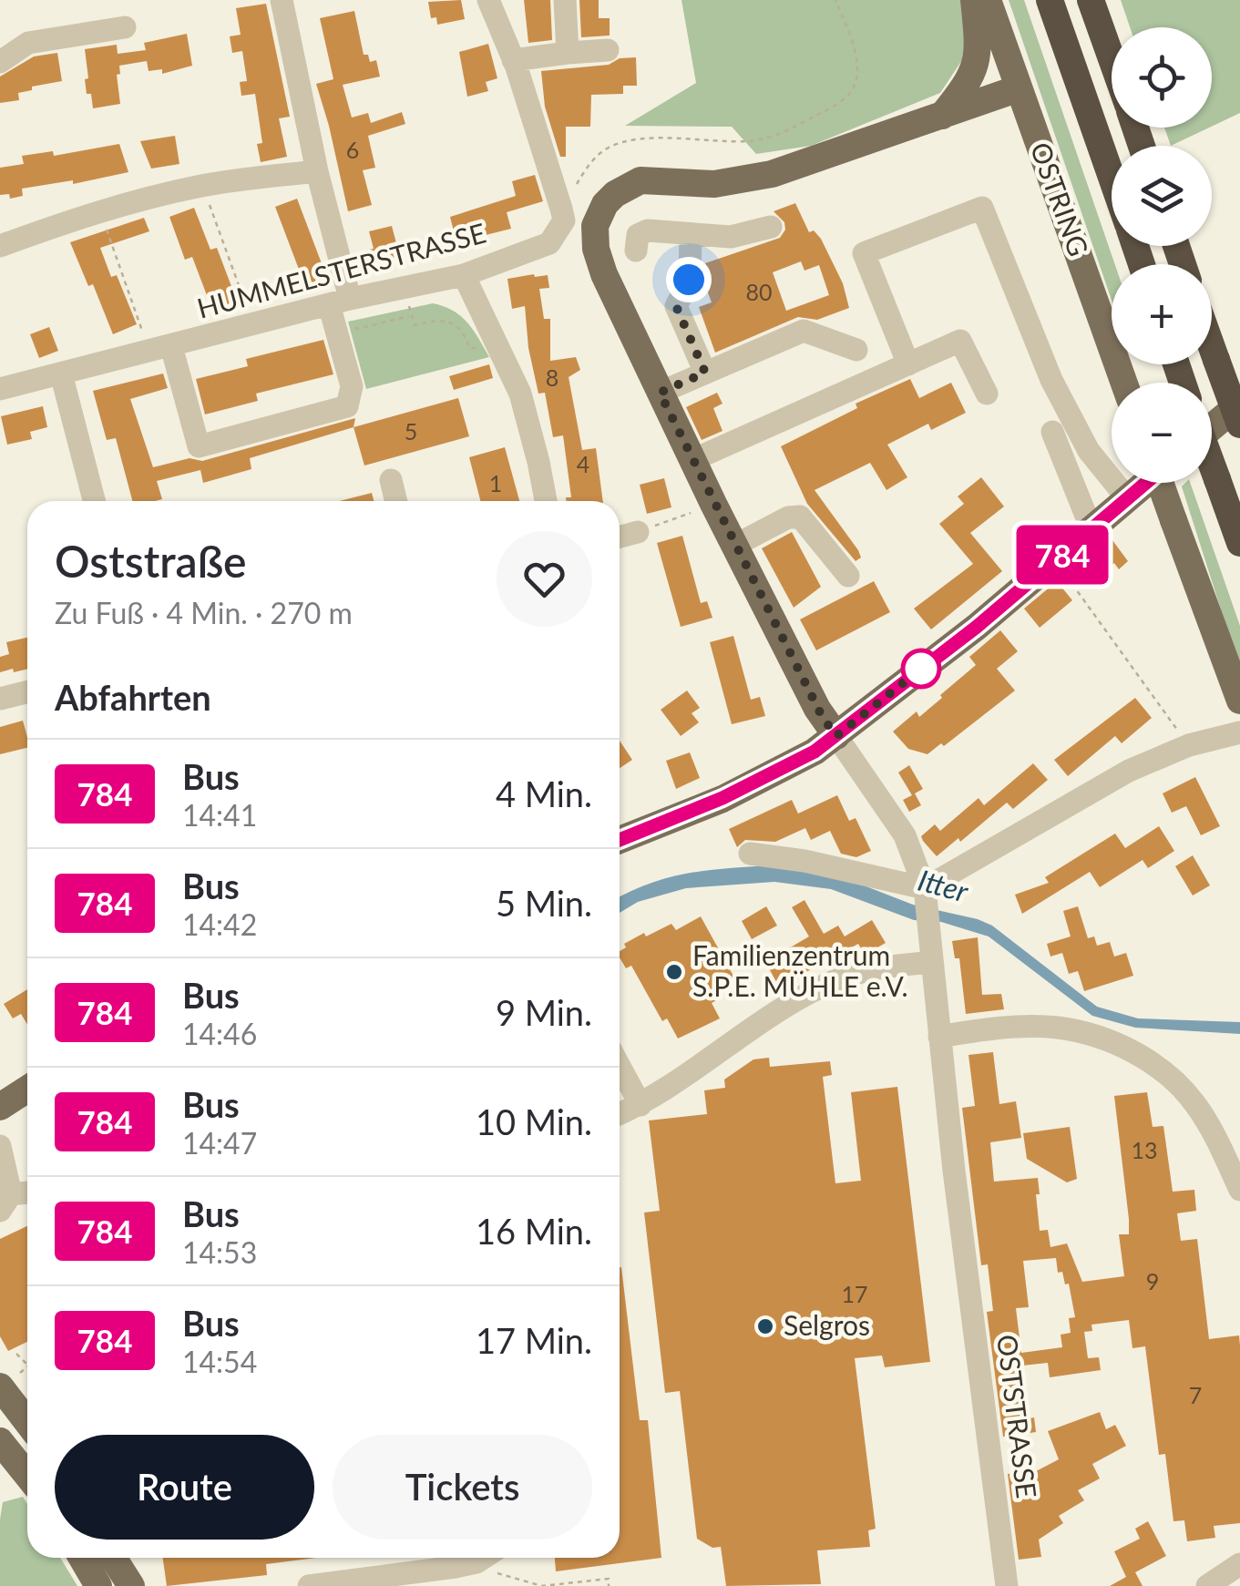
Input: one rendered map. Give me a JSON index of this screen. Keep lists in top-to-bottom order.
{
  "streets": {
    "main road": ["OSTRING"],
    "street": ["HUMMELSTERSTRASSE", "OSTSTRASSE"]
  },
  "water": ["Itter"],
  "places": ["Familienzentrum S.P.E. MÜHLE e.V.", "Selgros"],
  "lines": ["bus line 784"],
  "house_numbers": [
    "6",
    "80",
    "8",
    "5",
    "4",
    "1",
    "13",
    "9",
    "17",
    "7"
  ],
  "page": {
    "on_map": "784",
    "map_buttons": ["+", "−"],
    "heading": [
      ["Oststraße", "Zu Fuß · 4 Min. · 270 m"],
      "Abfahrten"
    ],
    "list": [
      {
        "mark": "784",
        "name": "Bus",
        "note": "14:41",
        "value": "4 Min."
      },
      {
        "mark": "784",
        "name": "Bus",
        "note": "14:42",
        "value": "5 Min."
      },
      {
        "mark": "784",
        "name": "Bus",
        "note": "14:46",
        "value": "9 Min."
      },
      {
        "mark": "784",
        "name": "Bus",
        "note": "14:47",
        "value": "10 Min."
      },
      {
        "mark": "784",
        "name": "Bus",
        "note": "14:53",
        "value": "16 Min."
      },
      {
        "mark": "784",
        "name": "Bus",
        "note": "14:54",
        "value": "17 Min."
      }
    ],
    "buttons": ["Route", "Tickets"]
  }
}
